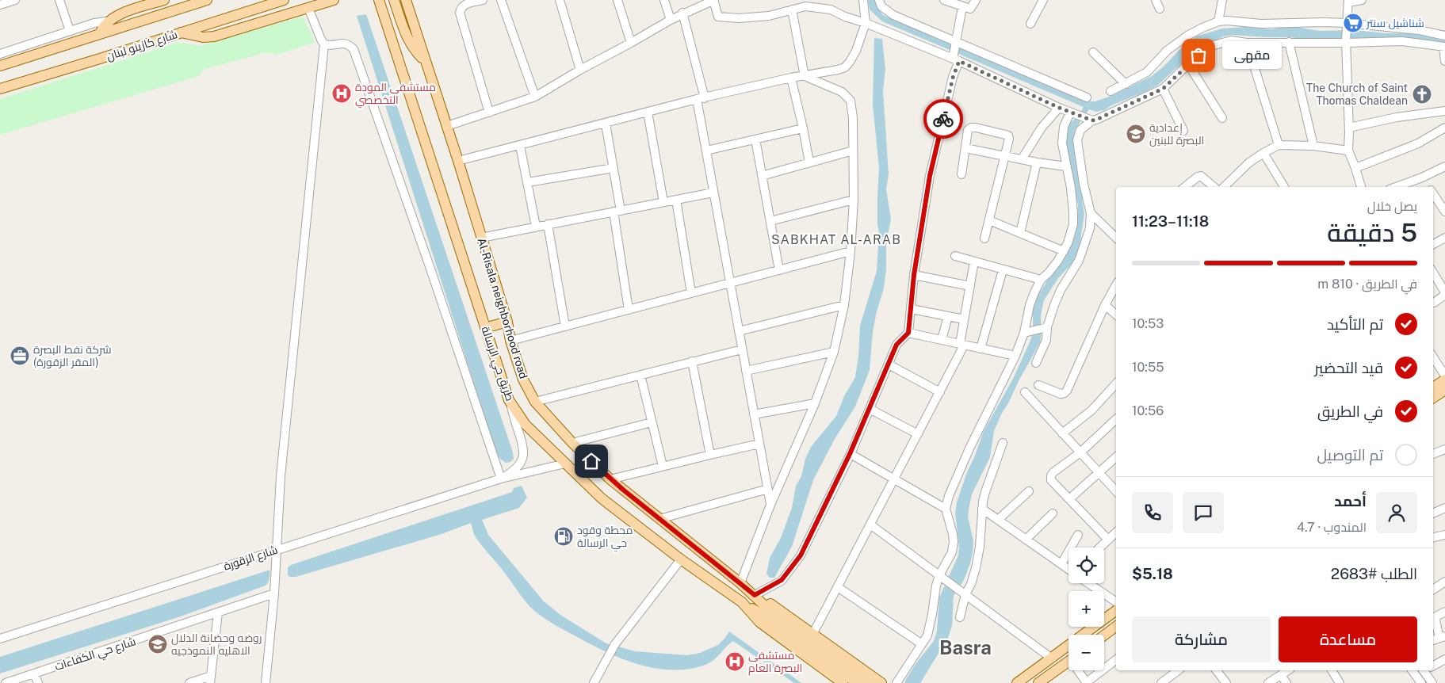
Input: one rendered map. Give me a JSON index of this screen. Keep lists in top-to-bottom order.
{
  "streets": {
    "main road": ["شارع كازينو لبنان", "Al-Risala neighborhood road", "طريق حي الرسالة"],
    "street": ["شارع الزقورة", "شارع حي الكفاءات"]
  },
  "crossings": [
    ["طريق حي الرسالة", "شارع الزقورة"]
  ],
  "districts": ["SABKHAT AL-ARAB", "Basra"],
  "places": {
    "supermarket": ["شناشيل سنتر"],
    "other": ["مقهى"],
    "hospital": ["مستشفى المودة التخصصي", "مستشفى البصرة العام"],
    "church": ["The Church of Saint Thomas Chaldean"],
    "school or university": ["إعدادية البصرة للبنين", "روضه وحضانة الدلال الاهليه النموذجيه"],
    "office": ["شركة نفط البصرة (المقر الزقورة)"],
    "fuel station": ["محطة وقود حي الرسالة"]
  },
  "page": {
    "bubble": "مقهى",
    "heading": ["5 دقيقة", "يصل خلال", "11:18–11:23"],
    "panel": [
      "أحمد",
      "المندوب · 4.7",
      "الطلب #2683",
      "$5.18"
    ],
    "bar": "في الطريق · 810 m",
    "list": [
      ["تم التأكيد", "10:53"],
      ["قيد التحضير", "10:55"],
      ["في الطريق", "10:56"],
      "تم التوصيل"
    ],
    "map_buttons": ["+", "−"],
    "buttons": ["مساعدة", "مشاركة"]
  }
}
